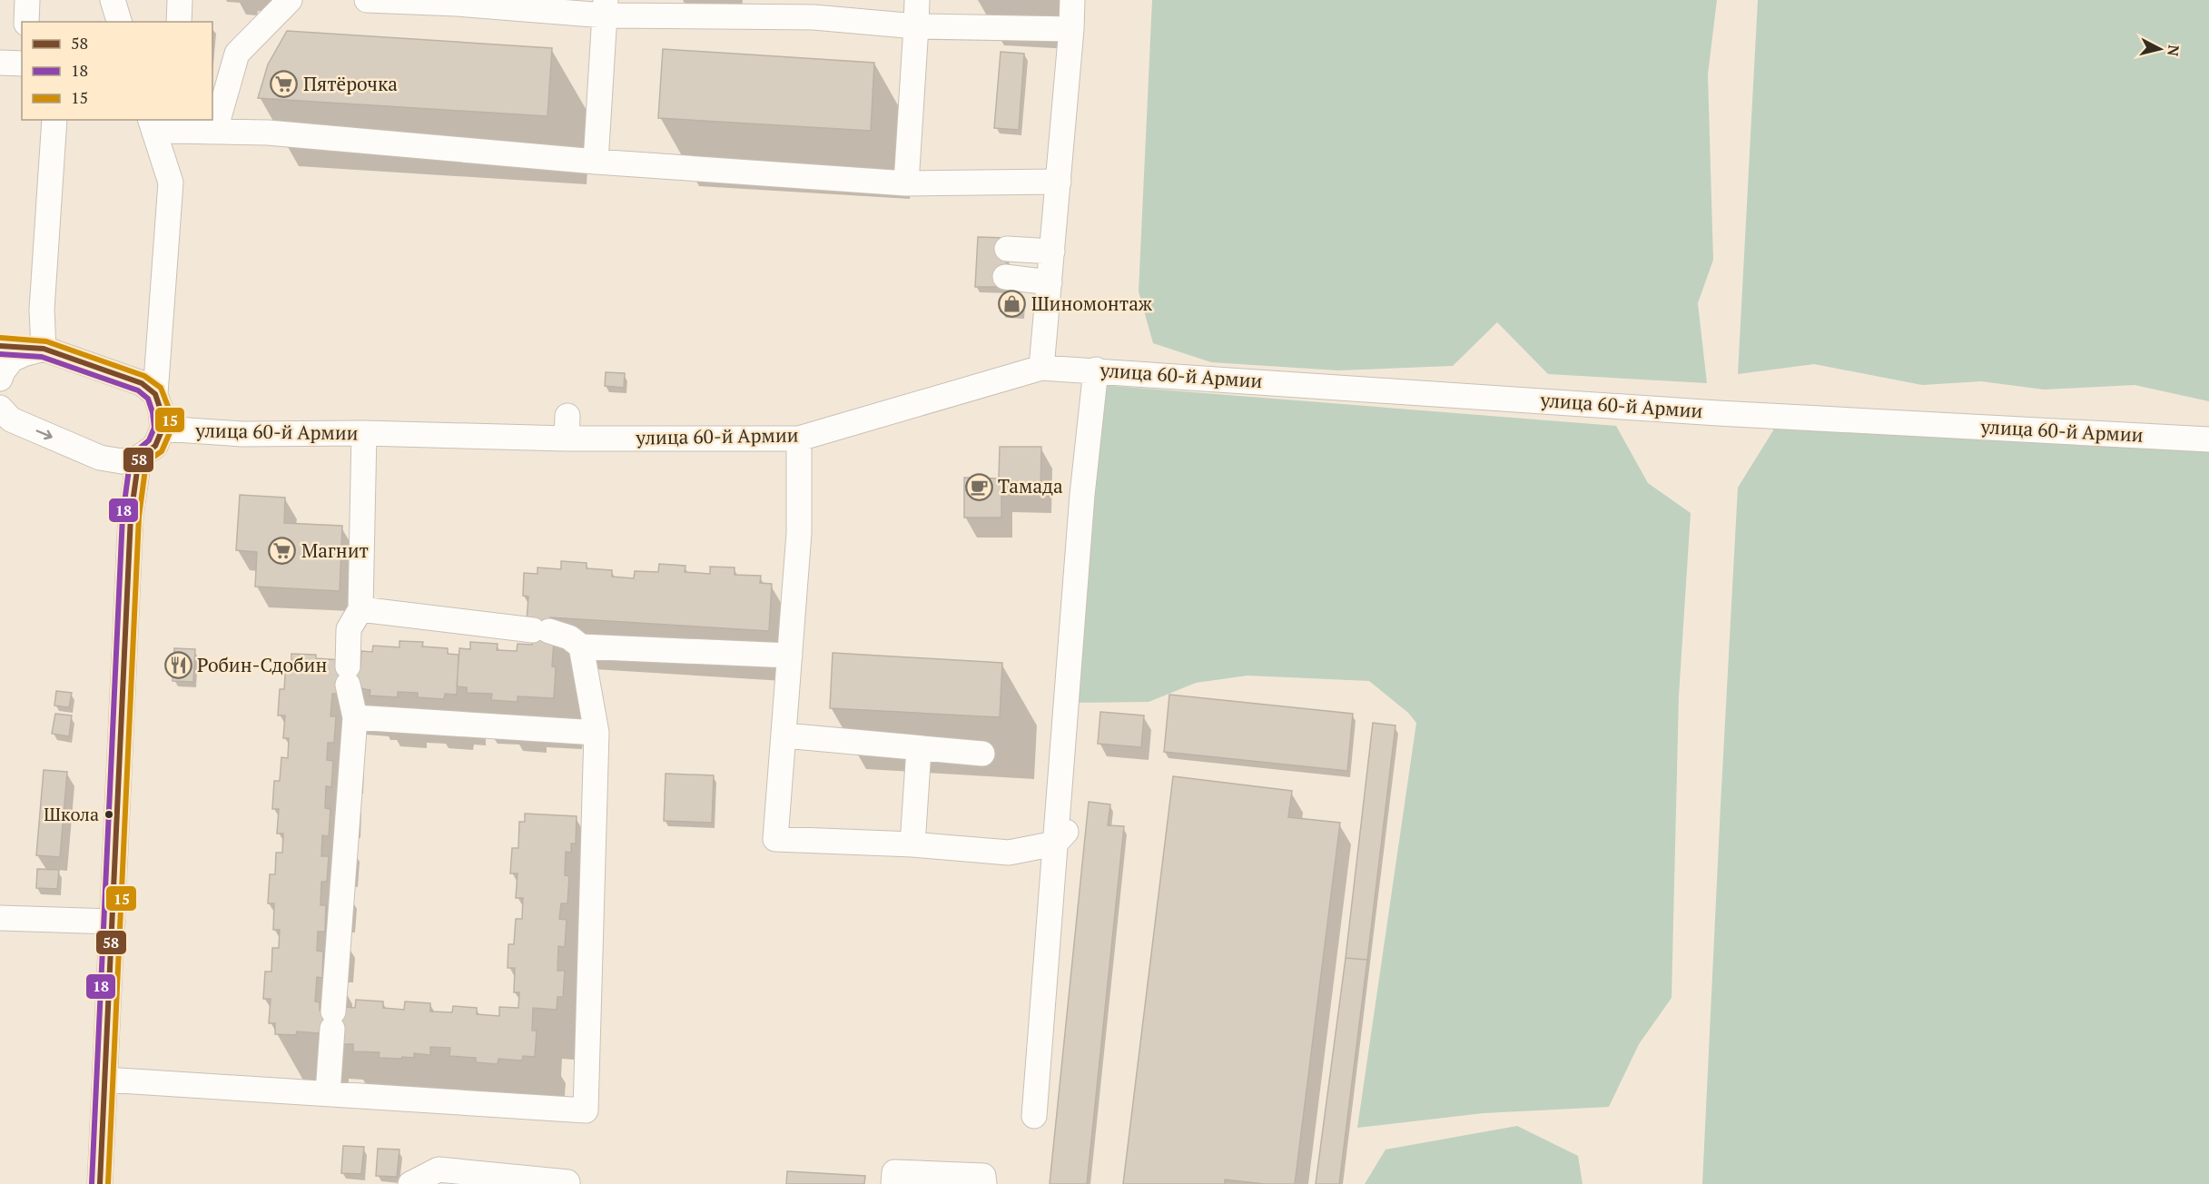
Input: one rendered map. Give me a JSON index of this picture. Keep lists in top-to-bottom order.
{
  "streets": {
    "street": ["улица 60-й Армии"]
  },
  "places": {
    "supermarket": ["Пятёрочка", "Магнит"],
    "shop": ["Шиномонтаж"],
    "cafe": ["Тамада"],
    "restaurant": ["Робин-Сдобин"],
    "other": ["Школа"]
  },
  "lines": ["transit line 15", "transit line 58", "transit line 18"],
  "legend": ["58", "18", "15"],
  "north": "right"
}
